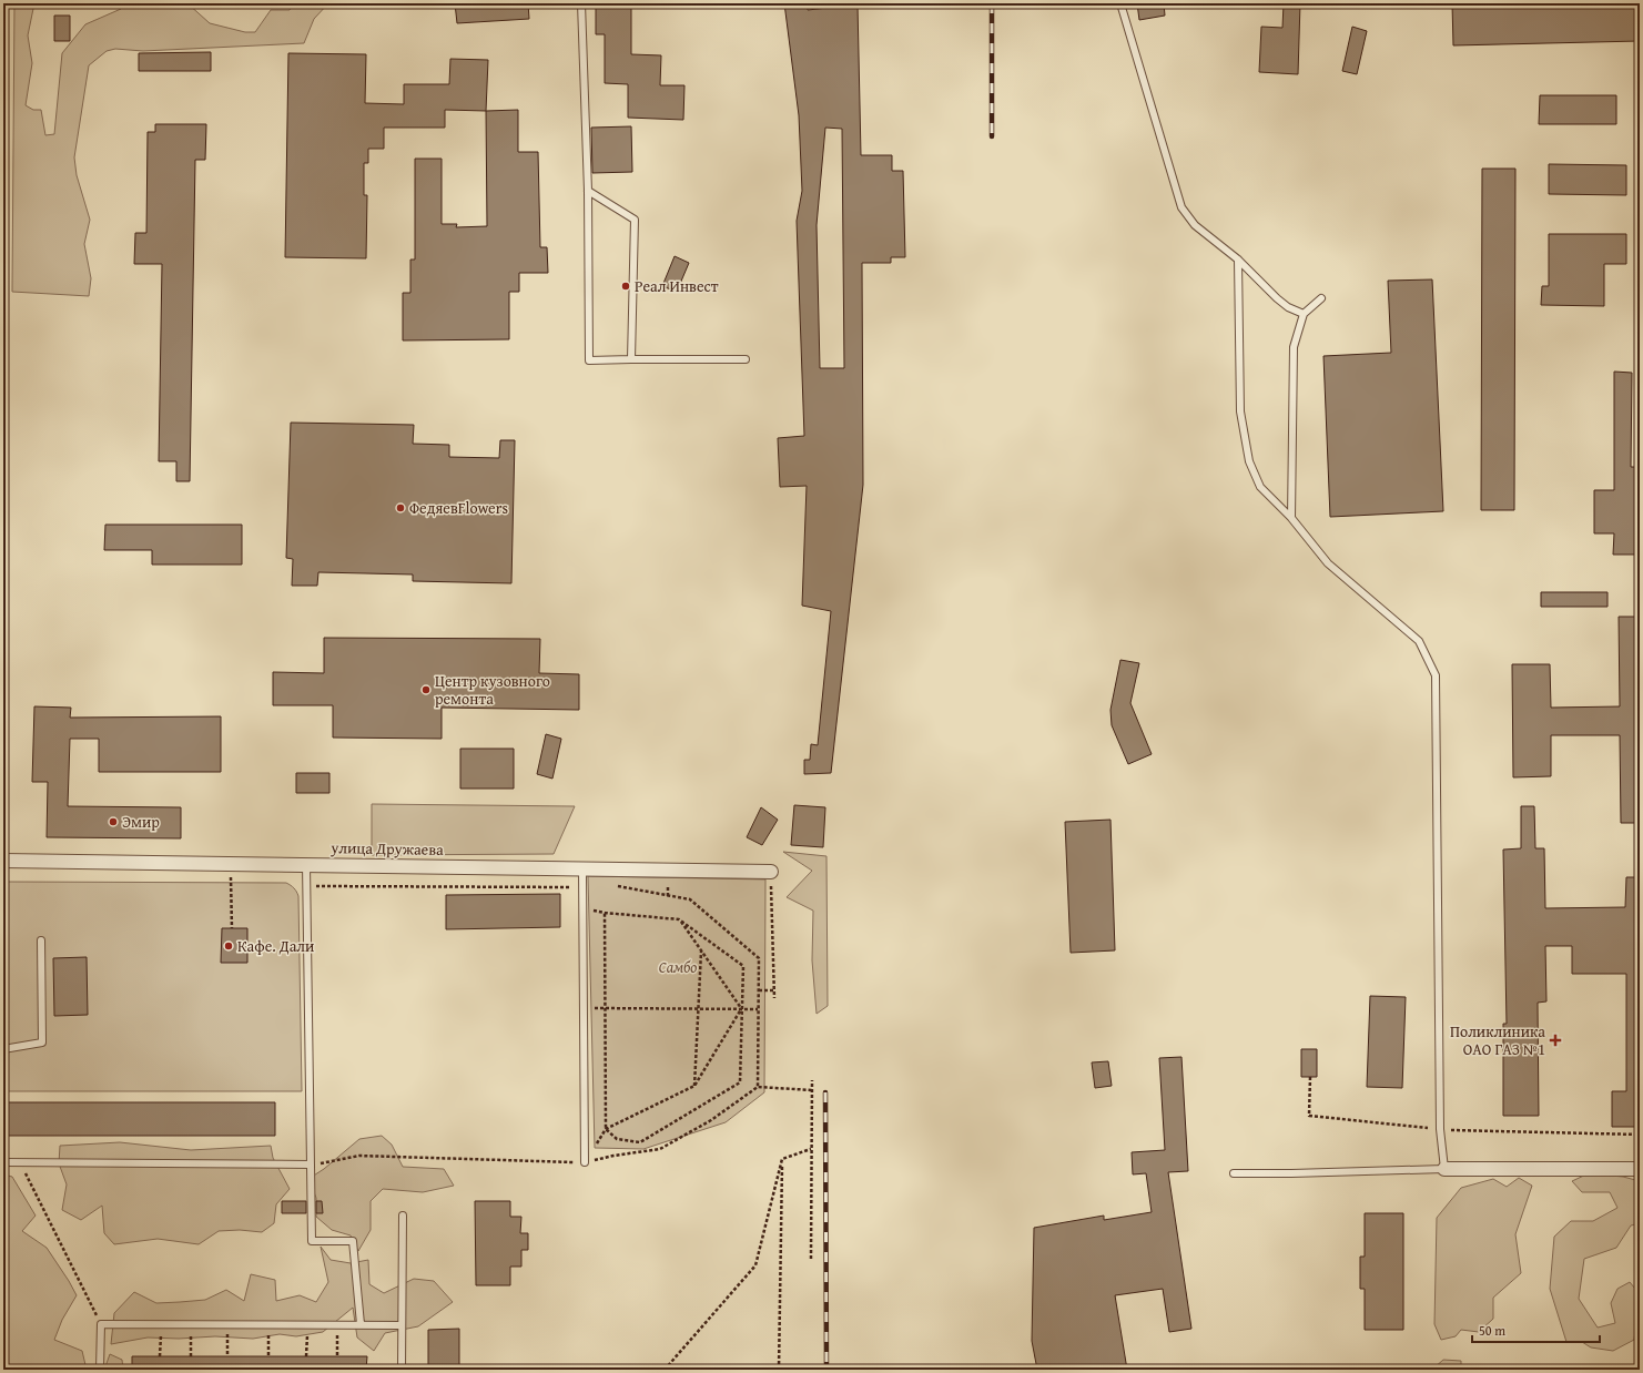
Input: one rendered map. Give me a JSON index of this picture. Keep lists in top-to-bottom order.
{
  "streets": {
    "street": ["улица Дружаева"]
  },
  "parks": ["Самбо"],
  "places": {
    "other": [
      "Реал Инвест",
      "ФедяевFlowers",
      "Центр кузовного ремонта",
      "Эмир",
      "Кафе. Дали"
    ],
    "health": ["Поликлиника ОАО ГАЗ №1"]
  },
  "scale_bar": "50 m"
}
